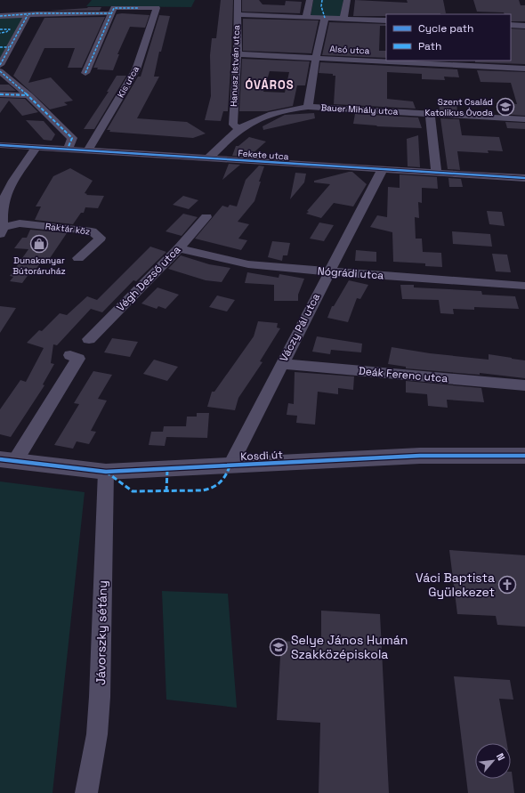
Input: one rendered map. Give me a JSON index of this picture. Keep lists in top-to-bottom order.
{
  "streets": {
    "street": [
      "Alsó utca",
      "Hanusz István utca",
      "Kis utca",
      "Bauer Mihály utca",
      "Fekete utca",
      "Raktár köz",
      "Nógrádi utca",
      "Végh Dezső utca",
      "Váczy Pál utca",
      "Deák Ferenc utca",
      "Kosdi út",
      "Jávorszky sétány"
    ]
  },
  "crossings": [
    ["Alsó utca", "Hanusz István utca"],
    ["Hanusz István utca", "Bauer Mihály utca"],
    ["Kis utca", "Fekete utca"],
    ["Bauer Mihály utca", "Fekete utca"],
    ["Fekete utca", "Váczy Pál utca"],
    ["Nógrádi utca", "Végh Dezső utca"],
    ["Nógrádi utca", "Váczy Pál utca"],
    ["Váczy Pál utca", "Deák Ferenc utca"],
    ["Váczy Pál utca", "Kosdi út"],
    ["Kosdi út", "Jávorszky sétány"]
  ],
  "districts": ["ÓVÁROS"],
  "places": {
    "school or university": ["Szent Család Katolikus Óvoda", "Selye János Humán Szakközépiskola"],
    "shop": ["Dunakanyar Bútoráruház"],
    "church": ["Váci Baptista Gyülekezet"]
  },
  "legend": ["Cycle path", "Path"],
  "north": "top right"
}
